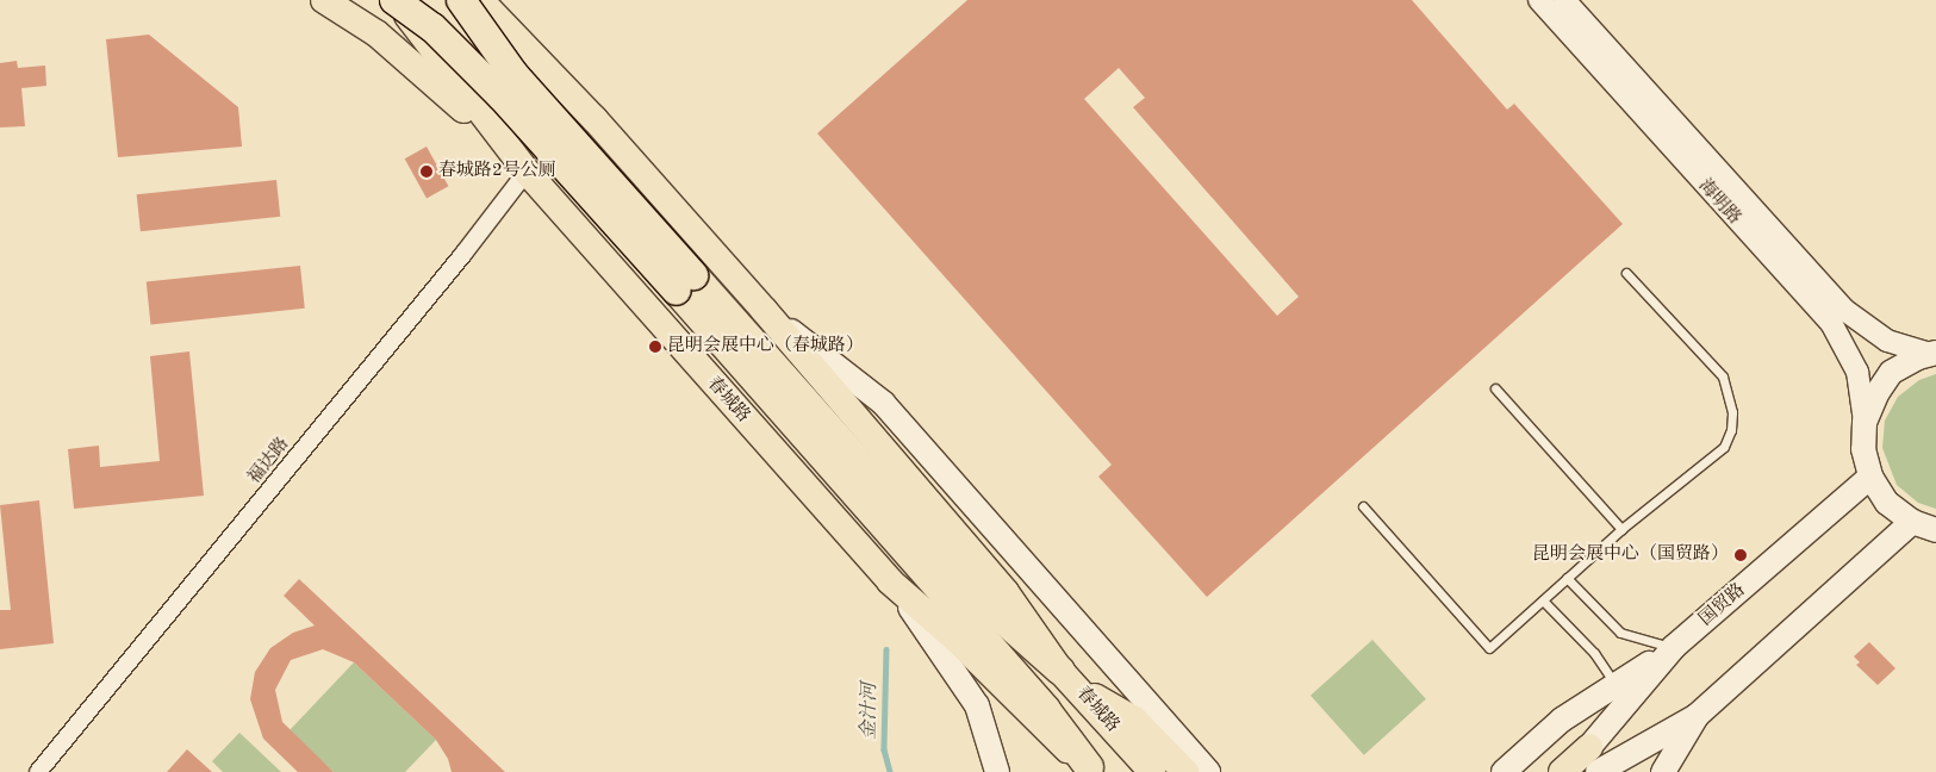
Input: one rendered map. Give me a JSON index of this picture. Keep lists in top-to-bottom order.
{
  "streets": {
    "main road": ["春城路", "国贸路"],
    "street": ["海明路", "福达路"]
  },
  "crossings": [
    ["春城路", "福达路"]
  ],
  "water": ["金汁河"],
  "places": ["春城路2号公厕", "昆明会展中心（春城路）", "昆明会展中心（国贸路）"]
}
